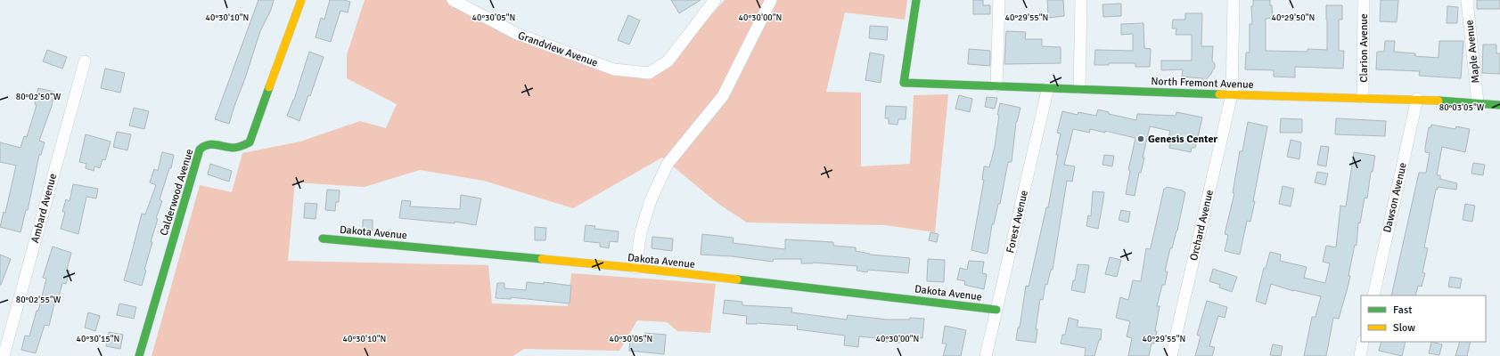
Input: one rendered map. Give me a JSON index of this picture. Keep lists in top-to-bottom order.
{
  "streets": {
    "street": [
      "Clarion Avenue",
      "Grandview Avenue",
      "Maple Avenue",
      "North Fremont Avenue",
      "Calderwood Avenue",
      "Dawson Avenue",
      "Ambard Avenue",
      "Forest Avenue",
      "Orchard Avenue",
      "Dakota Avenue"
    ]
  },
  "crossings": [
    ["Clarion Avenue", "North Fremont Avenue"],
    ["Maple Avenue", "North Fremont Avenue"],
    ["North Fremont Avenue", "Dawson Avenue"],
    ["North Fremont Avenue", "Forest Avenue"],
    ["North Fremont Avenue", "Orchard Avenue"],
    ["Forest Avenue", "Dakota Avenue"]
  ],
  "places": ["Genesis Center"],
  "legend": ["Fast", "Slow"],
  "coordinates": [
    "40°29'55\"N",
    "40°30'10\"N",
    "40°30'05\"N",
    "40°30'00\"N",
    "40°29'50\"N",
    "80°02'50\"W",
    "80°03'05\"W",
    "80°02'55\"W",
    "40°30'15\"N"
  ]
}
